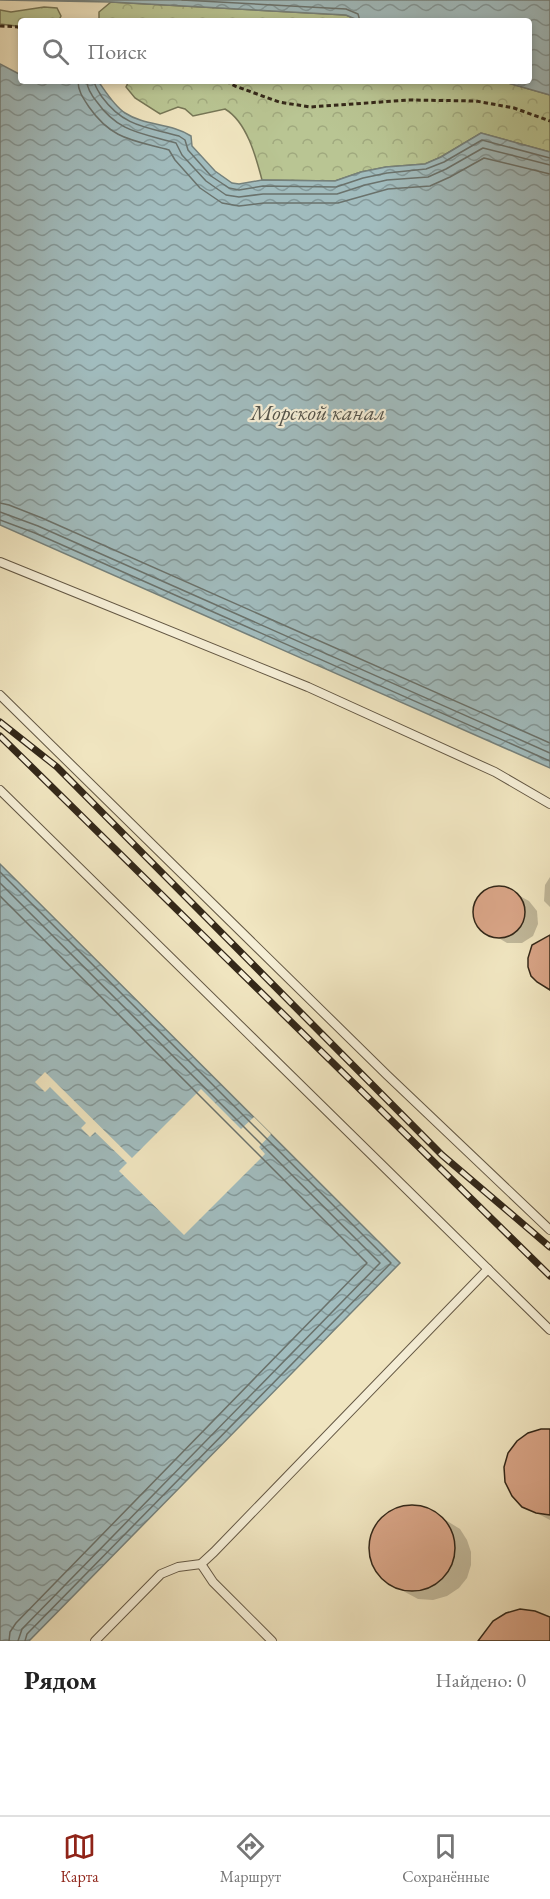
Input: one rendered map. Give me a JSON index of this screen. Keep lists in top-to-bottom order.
{
  "water": ["Морской канал"],
  "page": {
    "search": "Поиск",
    "heading": ["Рядом", "Найдено: 0"],
    "nav": ["Карта", "Маршрут", "Сохранённые"]
  }
}
